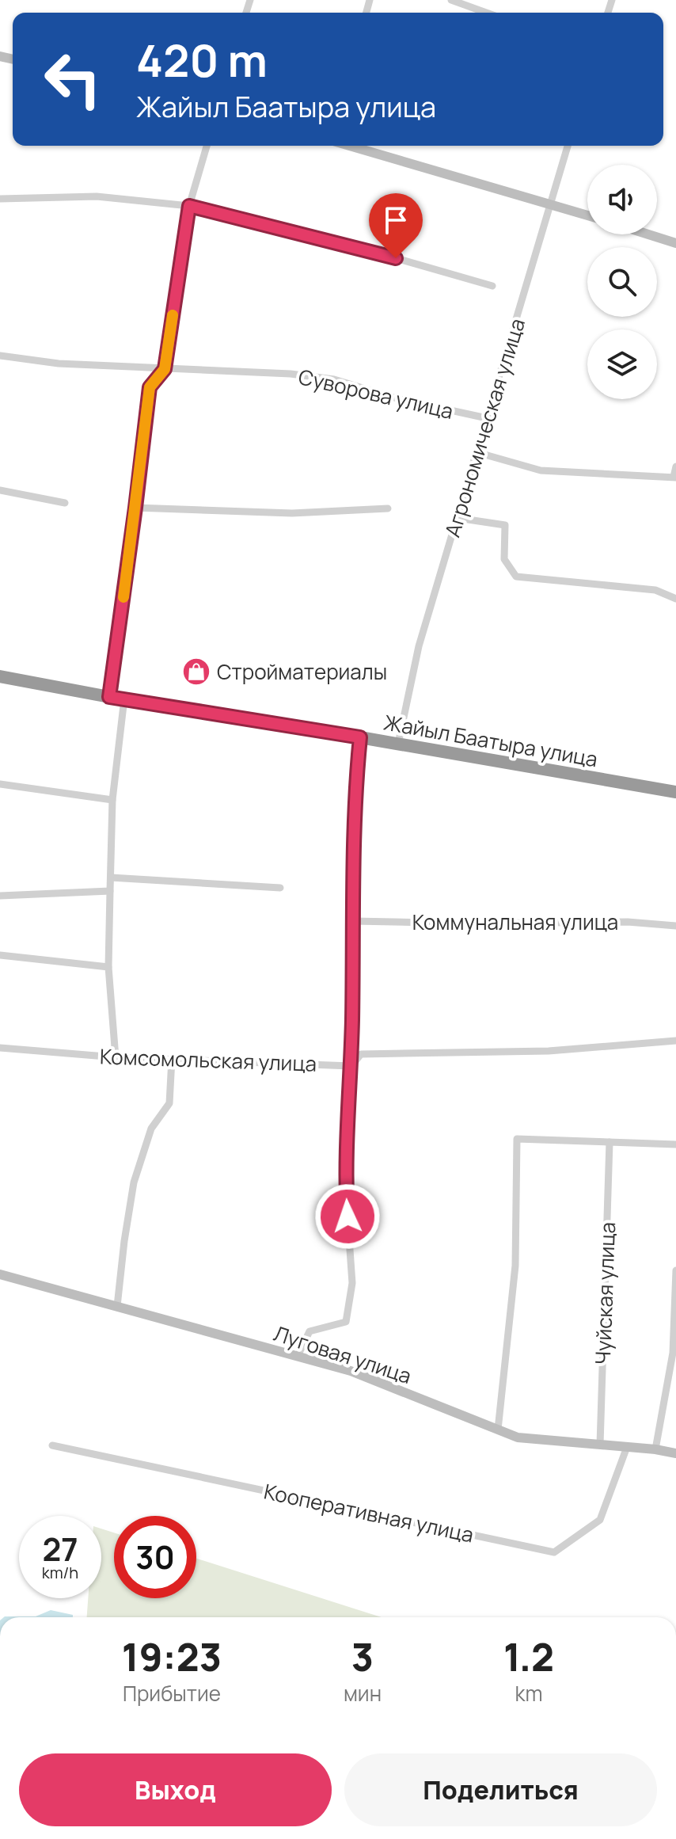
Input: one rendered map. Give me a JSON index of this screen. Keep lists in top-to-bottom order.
{
  "streets": {
    "highway": ["Жайыл Баатыра улица"],
    "street": [
      "Суворова улица",
      "Агрономическая улица",
      "Коммунальная улица",
      "Комсомольская улица",
      "Чуйская улица",
      "Луговая улица",
      "Кооперативная улица"
    ]
  },
  "crossings": [
    ["Суворова улица", "Агрономическая улица"],
    ["Агрономическая улица", "Жайыл Баатыра улица"],
    ["Чуйская улица", "Луговая улица"],
    ["Луговая улица", "Кооперативная улица"]
  ],
  "places": {
    "shop": ["Стройматериалы"]
  },
  "page": {
    "turn": ["420 m", "Жайыл Баатыра улица"],
    "speed": "27 km/h",
    "limit": "30",
    "eta": [
      "19:23",
      "Прибытие",
      "3",
      "мин",
      "1.2",
      "km"
    ],
    "buttons": ["Выход", "Поделиться"]
  }
}
